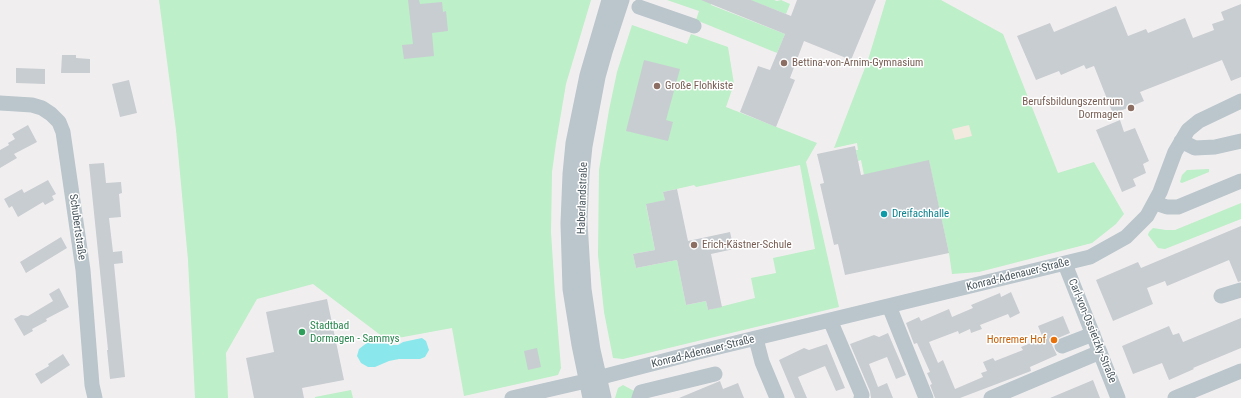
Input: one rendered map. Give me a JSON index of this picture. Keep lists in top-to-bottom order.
{
  "streets": {
    "street": [
      "Haberlandstraße",
      "Schubertstraße",
      "Konrad-Adenauer-Straße",
      "Carl-von-Ossietzky-Straße"
    ]
  },
  "crossings": [
    ["Haberlandstraße", "Konrad-Adenauer-Straße"],
    ["Konrad-Adenauer-Straße", "Carl-von-Ossietzky-Straße"]
  ],
  "places": [
    "Bettina-von-Arnim-Gymnasium",
    "Große Flohkiste",
    "Berufsbildungszentrum Dormagen",
    "Dreifachhalle",
    "Erich-Kästner-Schule",
    "Stadtbad Dormagen - Sammys",
    "Horremer Hof"
  ]
}
